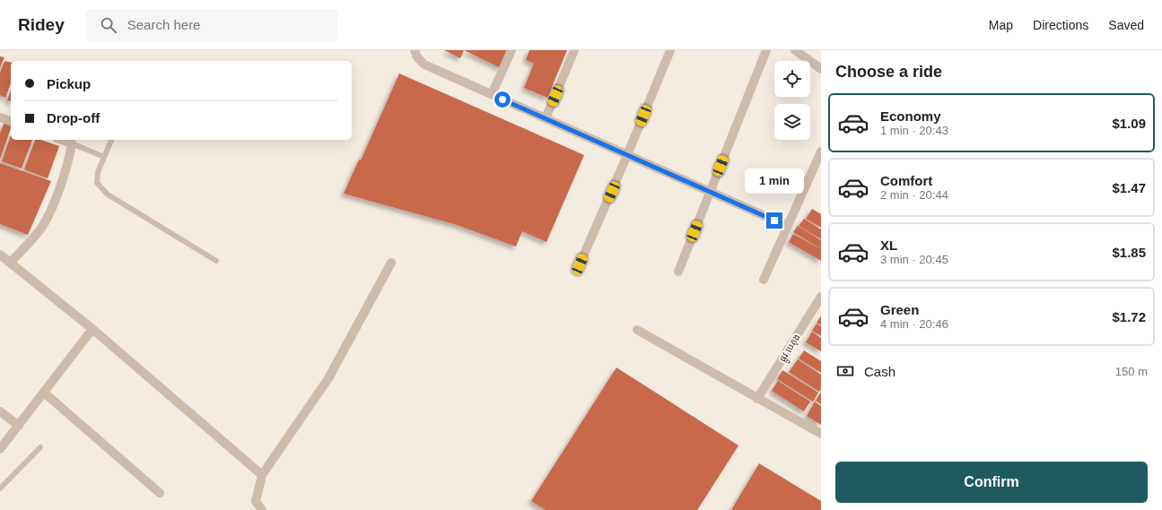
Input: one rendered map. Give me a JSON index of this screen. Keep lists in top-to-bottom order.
{
  "streets": {
    "street": ["ផ្លូវ បេតុង"]
  },
  "page": {
    "header": "Ridey",
    "search": "Search here",
    "nav": ["Map", "Directions", "Saved"],
    "heading": "Choose a ride",
    "banner": ["Pickup", "Drop-off"],
    "list": [
      {
        "name": "Economy",
        "note": "1 min · 20:43",
        "value": "$1.09"
      },
      {
        "name": "Comfort",
        "note": "2 min · 20:44",
        "value": "$1.47"
      },
      {
        "name": "XL",
        "note": "3 min · 20:45",
        "value": "$1.85"
      },
      {
        "name": "Green",
        "note": "4 min · 20:46",
        "value": "$1.72"
      }
    ],
    "bubble": "1 min",
    "pay": ["Cash", "150 m"],
    "buttons": "Confirm"
  }
}
